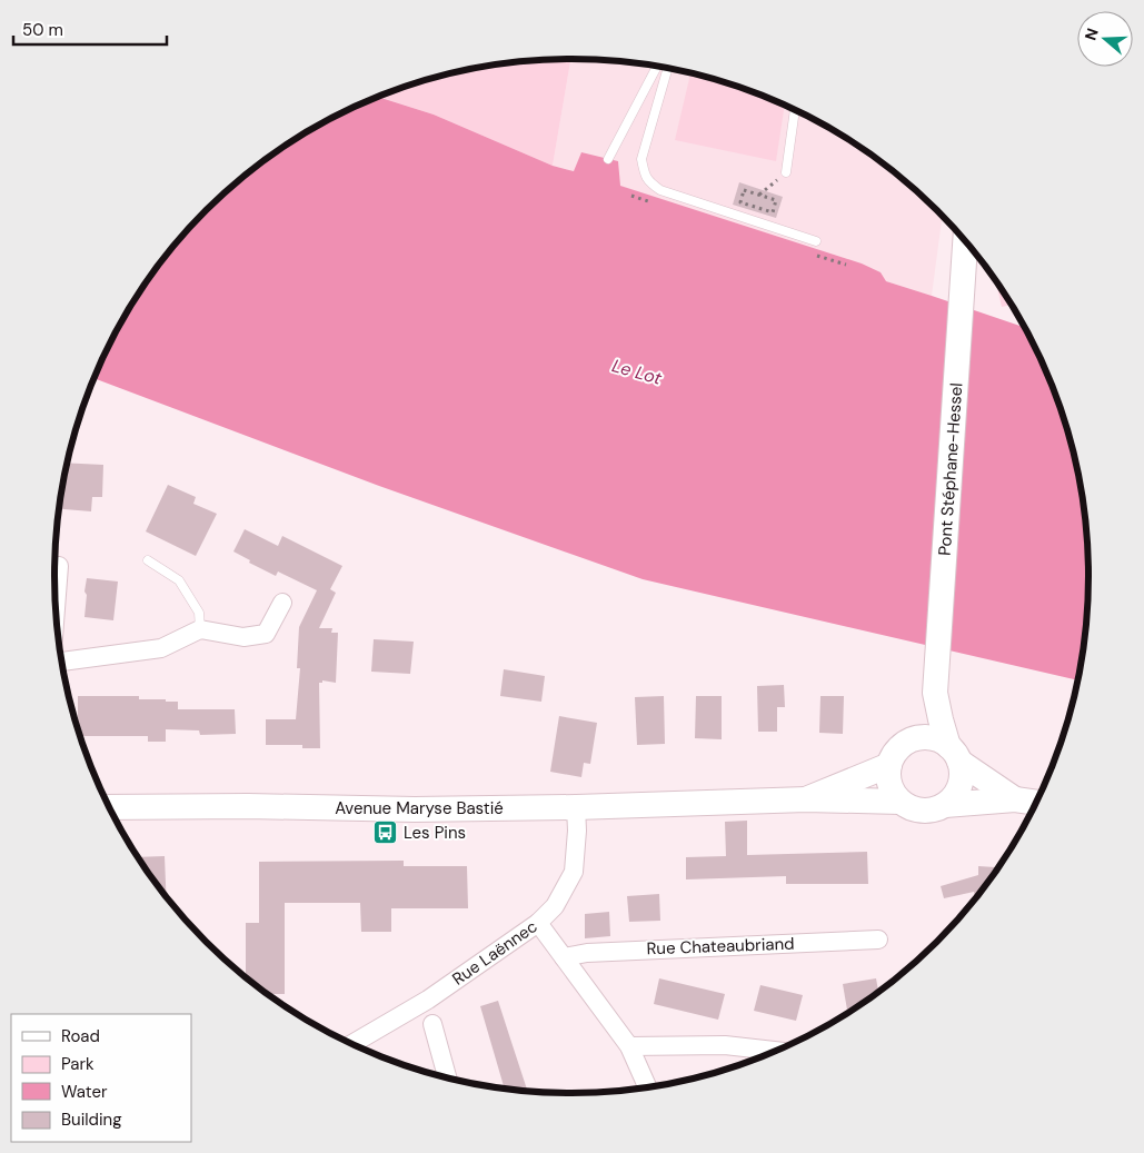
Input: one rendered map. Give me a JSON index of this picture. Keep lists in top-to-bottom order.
{
  "streets": {
    "street": [
      "Pont Stéphane-Hessel",
      "Avenue Maryse Bastié",
      "Rue Chateaubriand",
      "Rue Laënnec"
    ]
  },
  "crossings": [
    ["Avenue Maryse Bastié", "Rue Laënnec"]
  ],
  "water": ["Le Lot"],
  "places": {
    "bus stop": ["Les Pins"]
  },
  "legend": [
    "Road",
    "Park",
    "Water",
    "Building"
  ],
  "scale_bar": "50 m",
  "north": "left"
}
